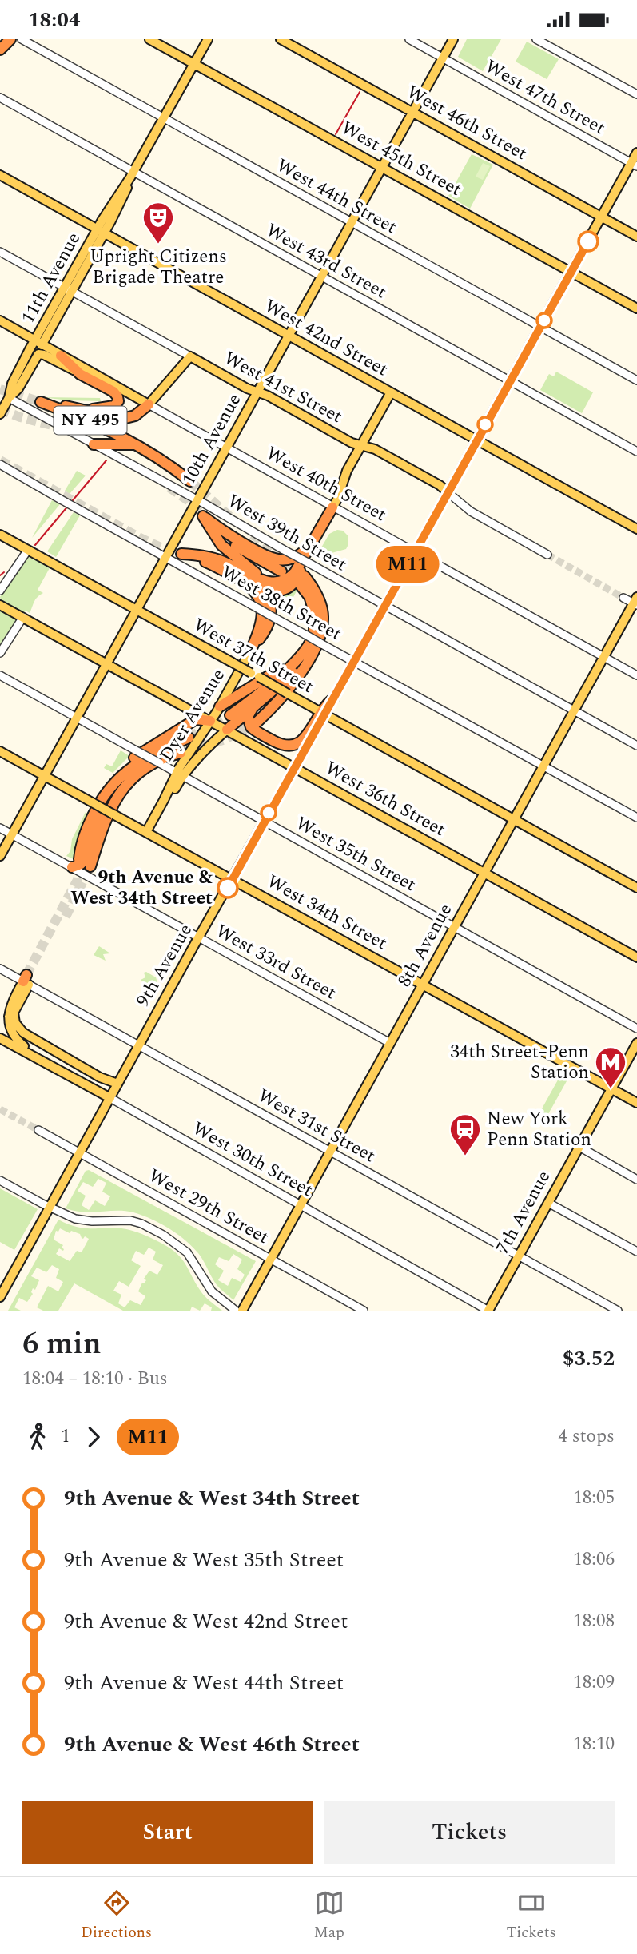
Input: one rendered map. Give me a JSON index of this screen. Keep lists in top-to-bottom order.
{
  "streets": {
    "highway": ["NY 495"],
    "main road": [
      "West 46th Street",
      "West 45th Street",
      "11th Avenue",
      "West 42nd Street",
      "West 41st Street",
      "10th Avenue",
      "West 40th Street",
      "West 37th Street",
      "Dyer Avenue",
      "West 36th Street",
      "West 34th Street",
      "8th Avenue",
      "9th Avenue",
      "West 30th Street",
      "7th Avenue"
    ],
    "street": [
      "West 47th Street",
      "West 44th Street",
      "West 43rd Street",
      "West 39th Street",
      "West 38th Street",
      "West 35th Street",
      "West 33rd Street",
      "West 31st Street",
      "West 29th Street"
    ]
  },
  "crossings": [
    ["West 47th Street", "10th Avenue"],
    ["West 46th Street", "10th Avenue"],
    ["West 45th Street", "11th Avenue"],
    ["West 45th Street", "10th Avenue"],
    ["West 44th Street", "11th Avenue"],
    ["West 44th Street", "10th Avenue"],
    ["West 43rd Street", "11th Avenue"],
    ["West 43rd Street", "10th Avenue"],
    ["11th Avenue", "West 42nd Street"],
    ["11th Avenue", "West 41st Street"],
    ["11th Avenue", "West 40th Street"],
    ["11th Avenue", "West 39th Street"],
    ["West 42nd Street", "10th Avenue"],
    ["West 41st Street", "10th Avenue"],
    ["10th Avenue", "West 40th Street"],
    ["10th Avenue", "West 39th Street"],
    ["10th Avenue", "West 38th Street"],
    ["10th Avenue", "West 37th Street"],
    ["10th Avenue", "West 36th Street"],
    ["10th Avenue", "West 35th Street"],
    ["10th Avenue", "West 34th Street"],
    ["10th Avenue", "West 33rd Street"],
    ["West 40th Street", "8th Avenue"],
    ["West 39th Street", "8th Avenue"],
    ["West 38th Street", "8th Avenue"],
    ["West 37th Street", "8th Avenue"],
    ["West 37th Street", "9th Avenue"],
    ["Dyer Avenue", "West 36th Street"],
    ["Dyer Avenue", "West 35th Street"],
    ["Dyer Avenue", "West 34th Street"],
    ["West 36th Street", "8th Avenue"],
    ["West 36th Street", "9th Avenue"],
    ["West 35th Street", "8th Avenue"],
    ["West 35th Street", "9th Avenue"],
    ["West 34th Street", "8th Avenue"],
    ["West 34th Street", "9th Avenue"],
    ["West 34th Street", "7th Avenue"],
    ["8th Avenue", "West 33rd Street"],
    ["8th Avenue", "West 31st Street"],
    ["8th Avenue", "West 30th Street"],
    ["8th Avenue", "West 29th Street"],
    ["West 33rd Street", "9th Avenue"],
    ["9th Avenue", "West 31st Street"],
    ["9th Avenue", "West 30th Street"],
    ["9th Avenue", "West 29th Street"],
    ["West 31st Street", "7th Avenue"],
    ["West 30th Street", "7th Avenue"]
  ],
  "places": {
    "theatre": ["Upright Citizens Brigade Theatre"],
    "other": ["9th Avenue & West 34th Street"],
    "metro station": ["34th Street–Penn Station"],
    "station": ["New York Penn Station"]
  },
  "lines": ["bus line M11"],
  "page": {
    "status": "18:04",
    "on_map": "M11",
    "heading": ["6 min", "18:04 – 18:10 · Bus", "$3.52"],
    "legs": ["1", "M11", "4 stops"],
    "list": [
      {
        "name": "9th Avenue & West 34th Street",
        "value": "18:05"
      },
      {
        "name": "9th Avenue & West 35th Street",
        "value": "18:06"
      },
      {
        "name": "9th Avenue & West 42nd Street",
        "value": "18:08"
      },
      {
        "name": "9th Avenue & West 44th Street",
        "value": "18:09"
      },
      {
        "name": "9th Avenue & West 46th Street",
        "value": "18:10"
      }
    ],
    "buttons": ["Start", "Tickets"],
    "tabs": ["Directions", "Map", "Tickets"]
  }
}
